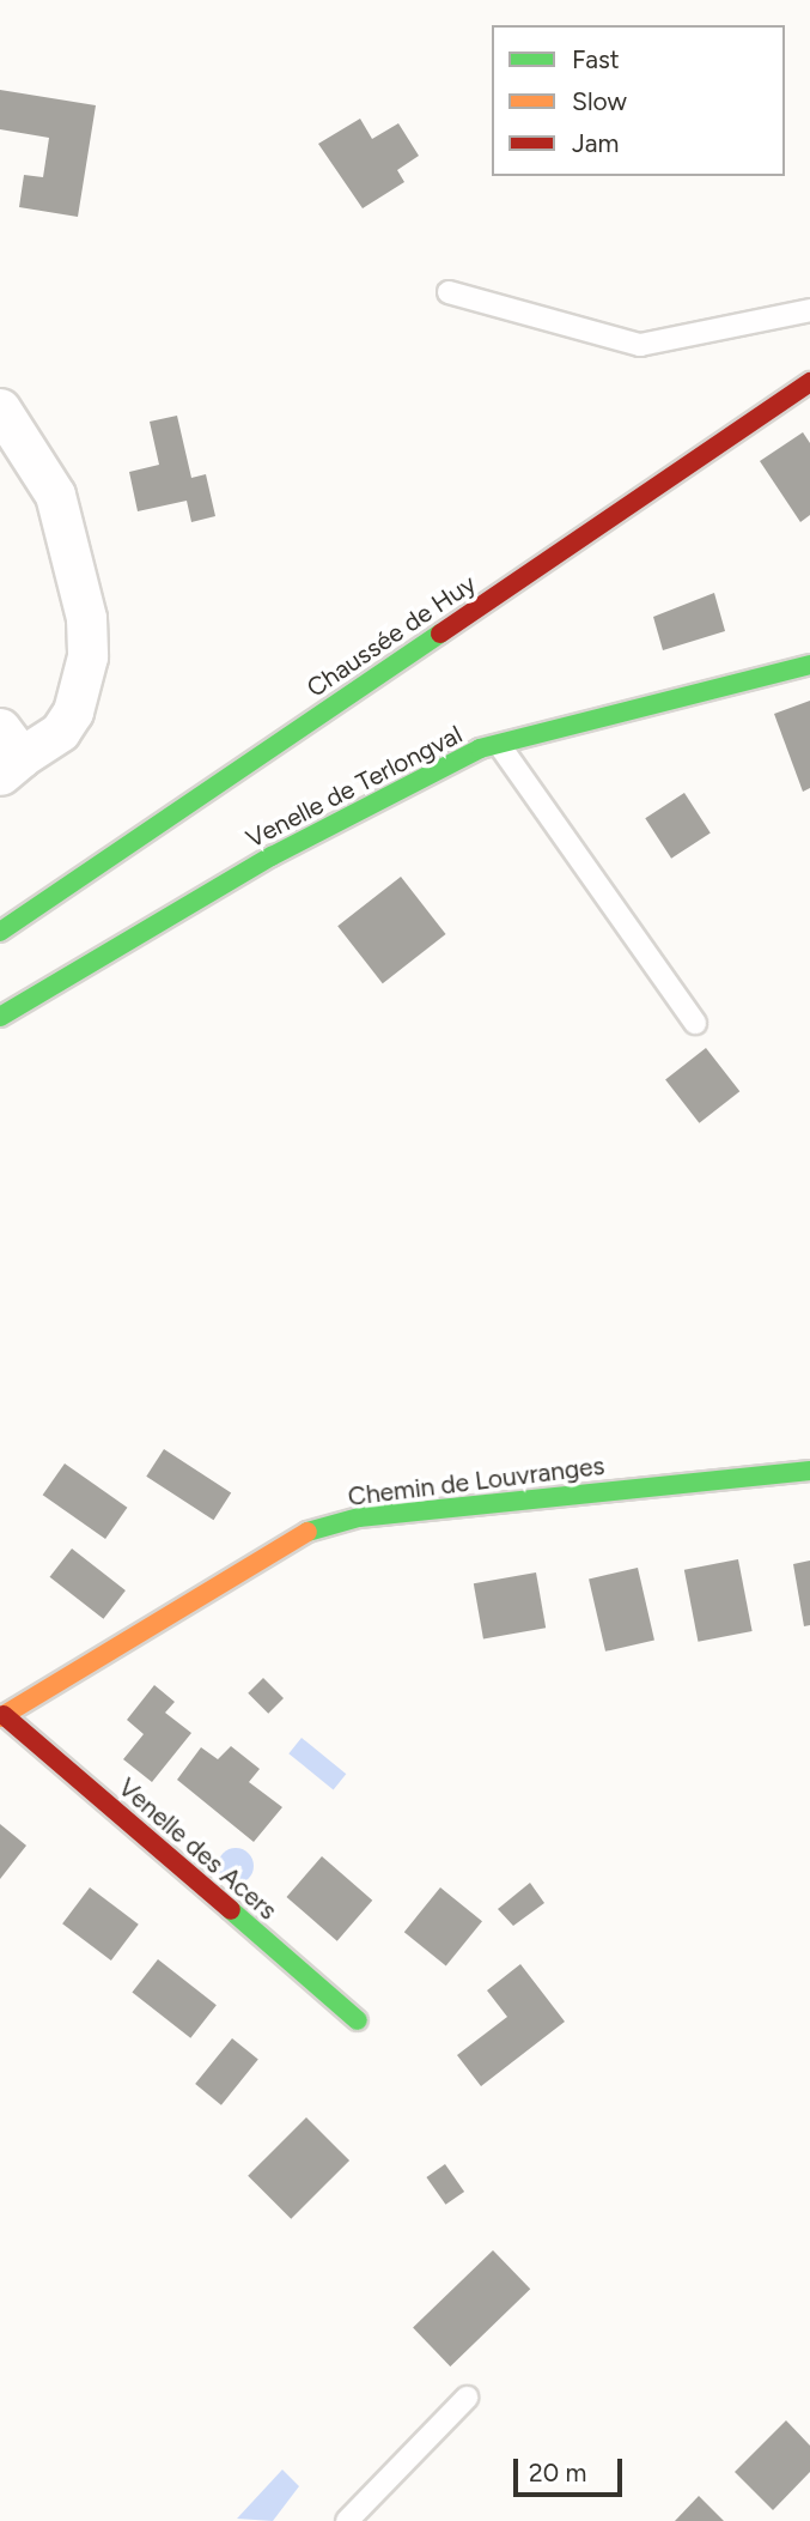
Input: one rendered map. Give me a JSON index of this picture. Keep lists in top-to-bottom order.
{
  "streets": {
    "street": [
      "Chaussée de Huy",
      "Venelle de Terlongval",
      "Chemin de Louvranges",
      "Venelle des Acers"
    ]
  },
  "crossings": [
    ["Chemin de Louvranges", "Venelle des Acers"]
  ],
  "legend": ["Fast", "Slow", "Jam"],
  "scale_bar": "20 m"
}
